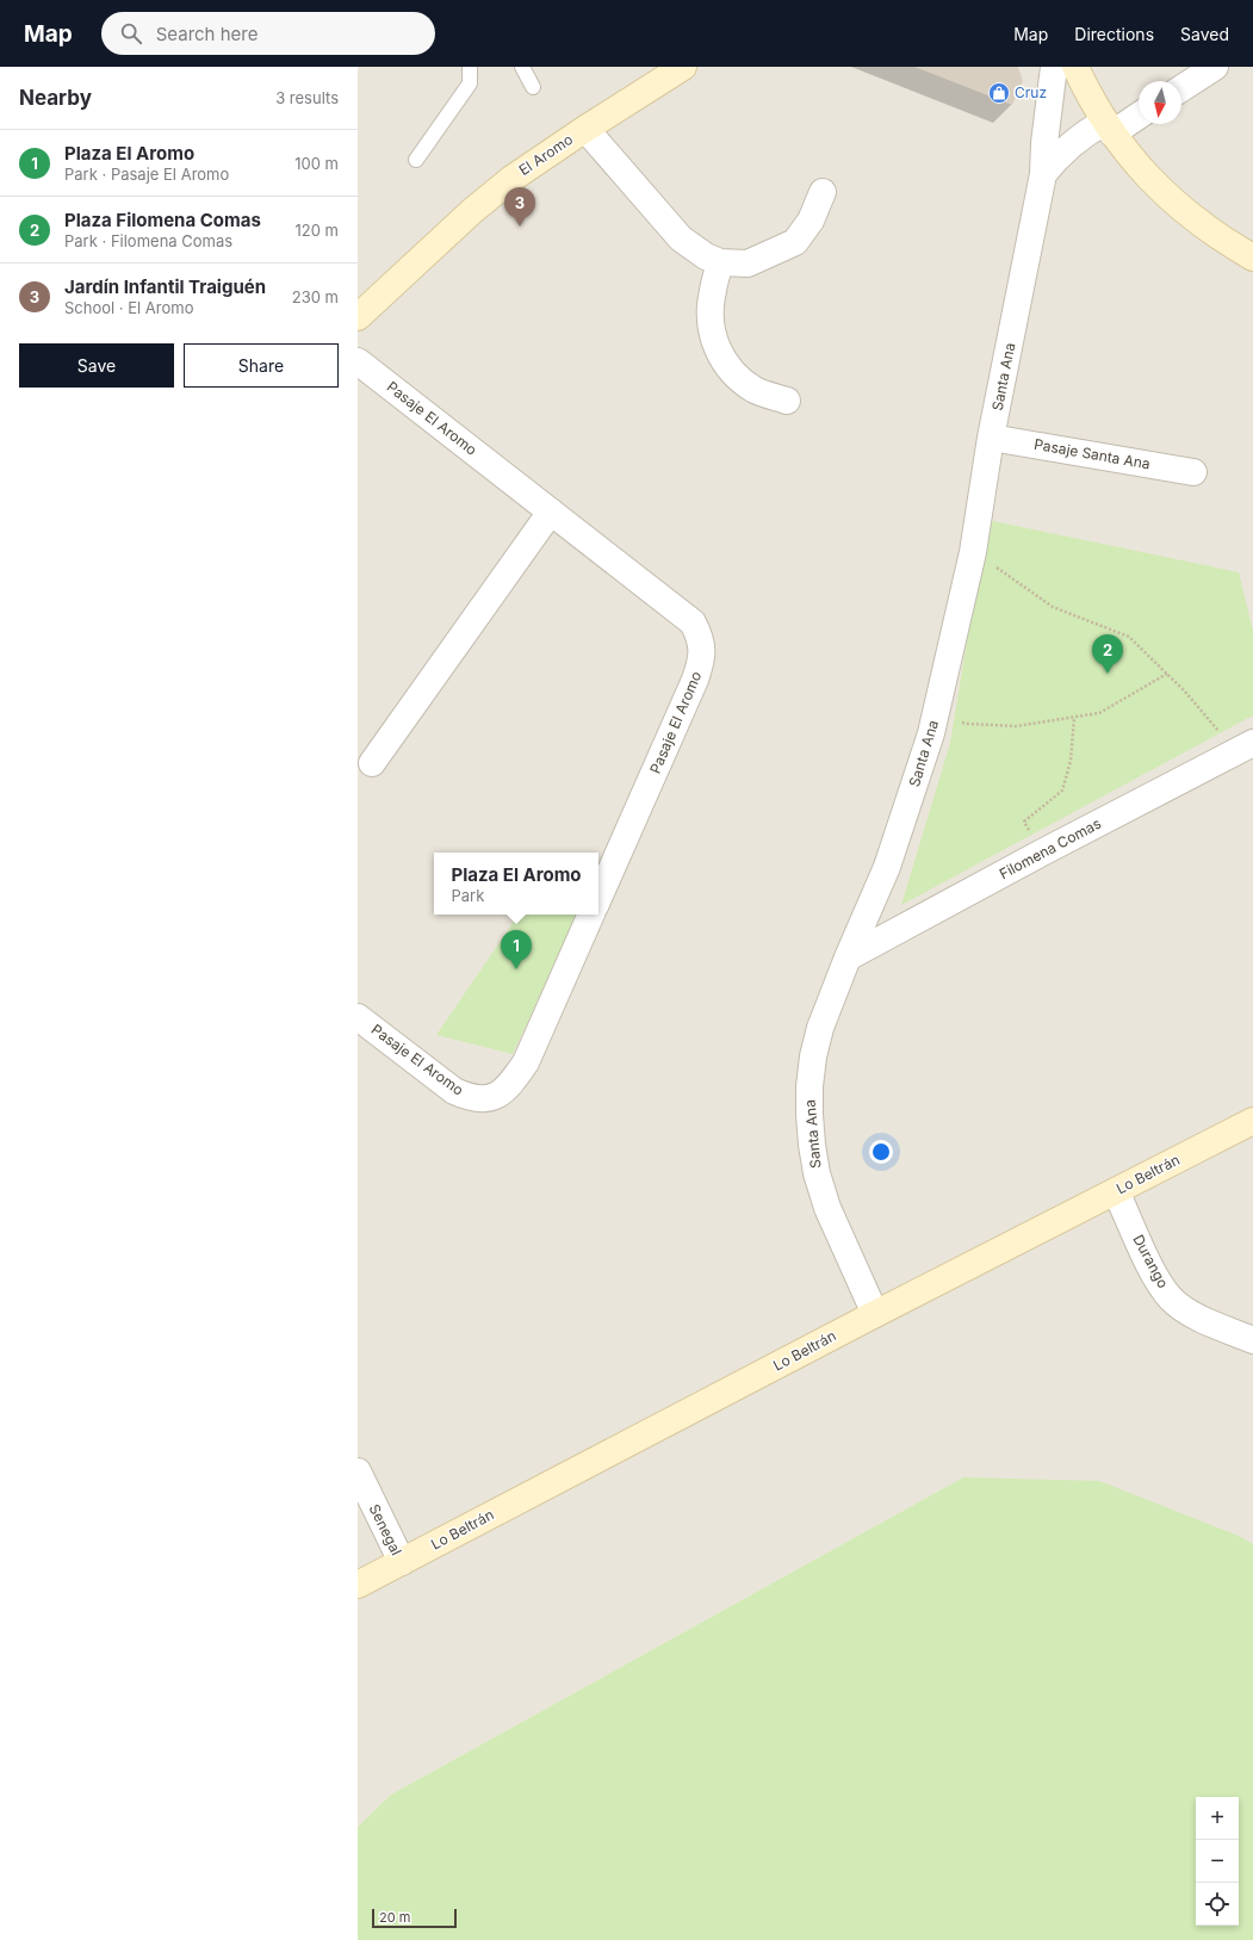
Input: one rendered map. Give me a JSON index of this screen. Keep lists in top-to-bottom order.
{
  "streets": {
    "street": [
      "El Aromo",
      "Santa Ana",
      "Pasaje El Aromo",
      "Pasaje Santa Ana",
      "Filomena Comas",
      "Lo Beltrán",
      "Durango",
      "Senegal"
    ]
  },
  "crossings": [
    ["Santa Ana", "Pasaje Santa Ana"],
    ["Santa Ana", "Filomena Comas"],
    ["Santa Ana", "Lo Beltrán"],
    ["Lo Beltrán", "Durango"],
    ["Lo Beltrán", "Senegal"]
  ],
  "places": {
    "shop": ["Cruz"]
  },
  "scale_bar": "20 m",
  "north": "bottom",
  "page": {
    "header": "Map",
    "search": "Search here",
    "nav": ["Map", "Directions", "Saved"],
    "heading": ["Nearby", "3 results"],
    "list": [
      {
        "mark": "1",
        "name": "Plaza El Aromo",
        "note": "Park · Pasaje El Aromo",
        "value": "100 m"
      },
      {
        "mark": "2",
        "name": "Plaza Filomena Comas",
        "note": "Park · Filomena Comas",
        "value": "120 m"
      },
      {
        "mark": "3",
        "name": "Jardín Infantil Traiguén",
        "note": "School · El Aromo",
        "value": "230 m"
      }
    ],
    "pins": ["3", "2", "1"],
    "buttons": ["Save", "Share"],
    "popup": ["Plaza El Aromo", "Park"],
    "map_buttons": ["+", "−"],
    "scale": "20 m"
  }
}
